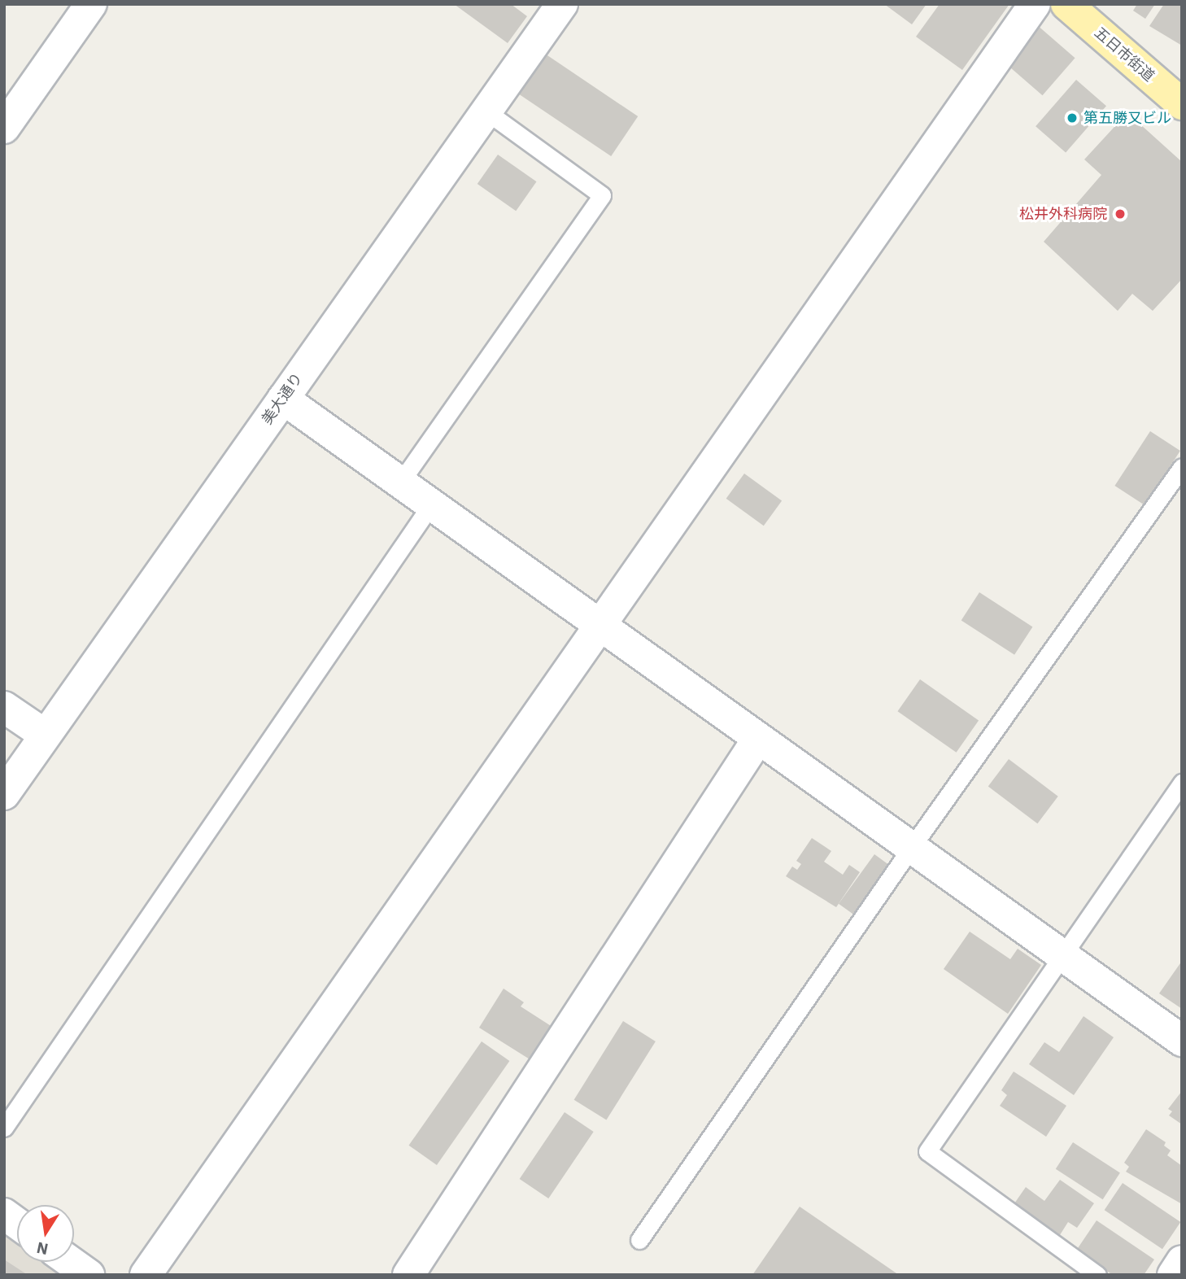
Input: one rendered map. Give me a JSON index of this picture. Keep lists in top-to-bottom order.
{
  "streets": {
    "main road": ["五日市街道"],
    "street": ["美大通り"]
  },
  "places": ["第五勝又ビル", "松井外科病院"],
  "north": "bottom"
}
